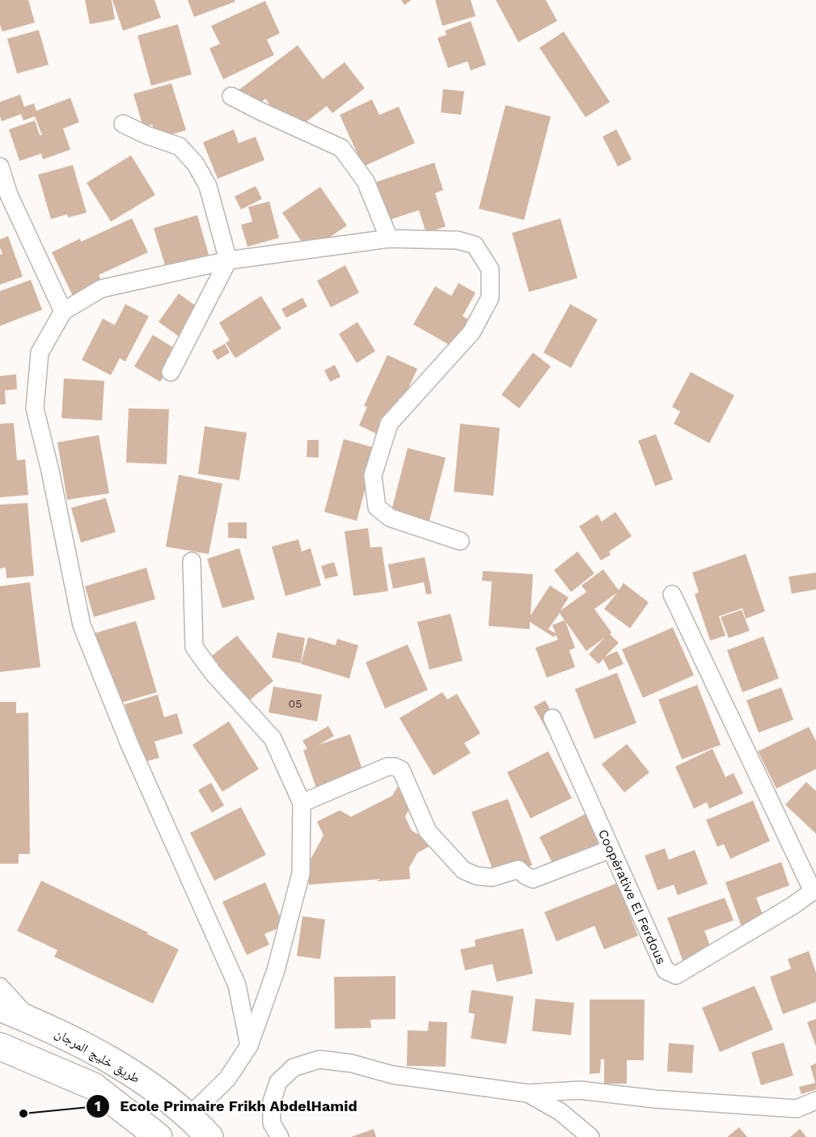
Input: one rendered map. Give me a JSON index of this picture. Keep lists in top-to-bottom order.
{
  "streets": {
    "main road": ["طريق خليج المرجان"],
    "street": ["Coopérative El Ferdous"]
  },
  "places": ["Ecole Primaire Frikh AbdelHamid"],
  "house_numbers": ["05"]
}
